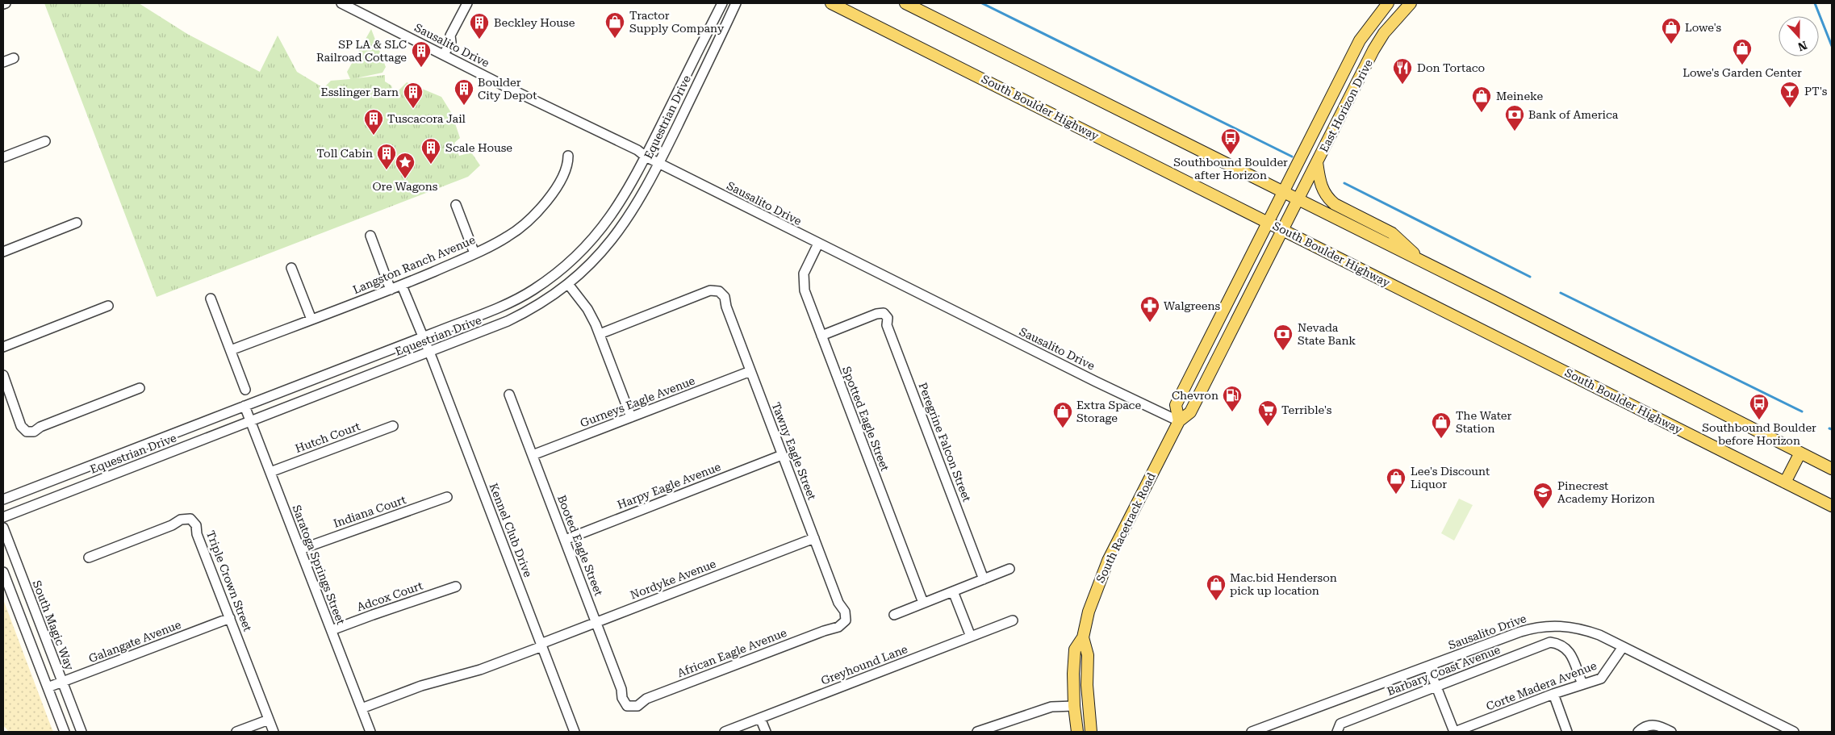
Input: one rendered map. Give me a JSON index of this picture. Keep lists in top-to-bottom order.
{
  "streets": {
    "main road": ["East Horizon Drive", "South Boulder Highway", "South Racetrack Road"],
    "street": [
      "Sausalito Drive",
      "Equestrian Drive",
      "Langston Ranch Avenue",
      "Gurneys Eagle Avenue",
      "Spotted Eagle Street",
      "Hutch Court",
      "Peregrine Falcon Street",
      "Tawny Eagle Street",
      "Harpy Eagle Avenue",
      "Indiana Court",
      "Kennel Club Drive",
      "Booted Eagle Street",
      "Saratoga Springs Street",
      "Nordyke Avenue",
      "Triple Crown Street",
      "Adcox Court",
      "South Magic Way",
      "Galangate Avenue",
      "African Eagle Avenue",
      "Greyhound Lane",
      "Barbary Coast Avenue",
      "Corte Madera Avenue"
    ]
  },
  "crossings": [
    ["Sausalito Drive", "Equestrian Drive"],
    ["Sausalito Drive", "Spotted Eagle Street"],
    ["Sausalito Drive", "South Racetrack Road"],
    ["Sausalito Drive", "Corte Madera Avenue"],
    ["East Horizon Drive", "South Boulder Highway"],
    ["East Horizon Drive", "South Racetrack Road"],
    ["South Boulder Highway", "South Racetrack Road"],
    ["Equestrian Drive", "Kennel Club Drive"],
    ["Equestrian Drive", "Saratoga Springs Street"],
    ["Langston Ranch Avenue", "Kennel Club Drive"],
    ["Gurneys Eagle Avenue", "Tawny Eagle Street"],
    ["Gurneys Eagle Avenue", "Booted Eagle Street"],
    ["Spotted Eagle Street", "Peregrine Falcon Street"],
    ["Hutch Court", "Saratoga Springs Street"],
    ["Tawny Eagle Street", "Harpy Eagle Avenue"],
    ["Tawny Eagle Street", "Nordyke Avenue"],
    ["Tawny Eagle Street", "African Eagle Avenue"],
    ["Harpy Eagle Avenue", "Booted Eagle Street"],
    ["Indiana Court", "Saratoga Springs Street"],
    ["Kennel Club Drive", "Nordyke Avenue"],
    ["Booted Eagle Street", "Nordyke Avenue"],
    ["Booted Eagle Street", "African Eagle Avenue"],
    ["Saratoga Springs Street", "Nordyke Avenue"],
    ["Saratoga Springs Street", "Adcox Court"],
    ["Triple Crown Street", "Galangate Avenue"],
    ["South Magic Way", "Galangate Avenue"],
    ["Barbary Coast Avenue", "Corte Madera Avenue"]
  ],
  "places": {
    "shop": [
      "Tractor Supply Company",
      "Lowe's",
      "Lowe's Garden Center",
      "Meineke",
      "Extra Space Storage",
      "The Water Station",
      "Lee's Discount Liquor",
      "Mac.bid Henderson pick up location"
    ],
    "building": [
      "Beckley House",
      "SP LA & SLC Railroad Cottage",
      "Boulder City Depot",
      "Esslinger Barn",
      "Tuscacora Jail",
      "Scale House",
      "Toll Cabin"
    ],
    "restaurant": ["Don Tortaco"],
    "bar": ["PT's"],
    "bank": ["Bank of America", "Nevada State Bank"],
    "bus stop": ["Southbound Boulder after Horizon", "Southbound Boulder before Horizon"],
    "place": ["Ore Wagons"],
    "pharmacy": ["Walgreens"],
    "fuel station": ["Chevron"],
    "supermarket": ["Terrible's"],
    "school or university": ["Pinecrest Academy Horizon"]
  },
  "north": "bottom"
}
